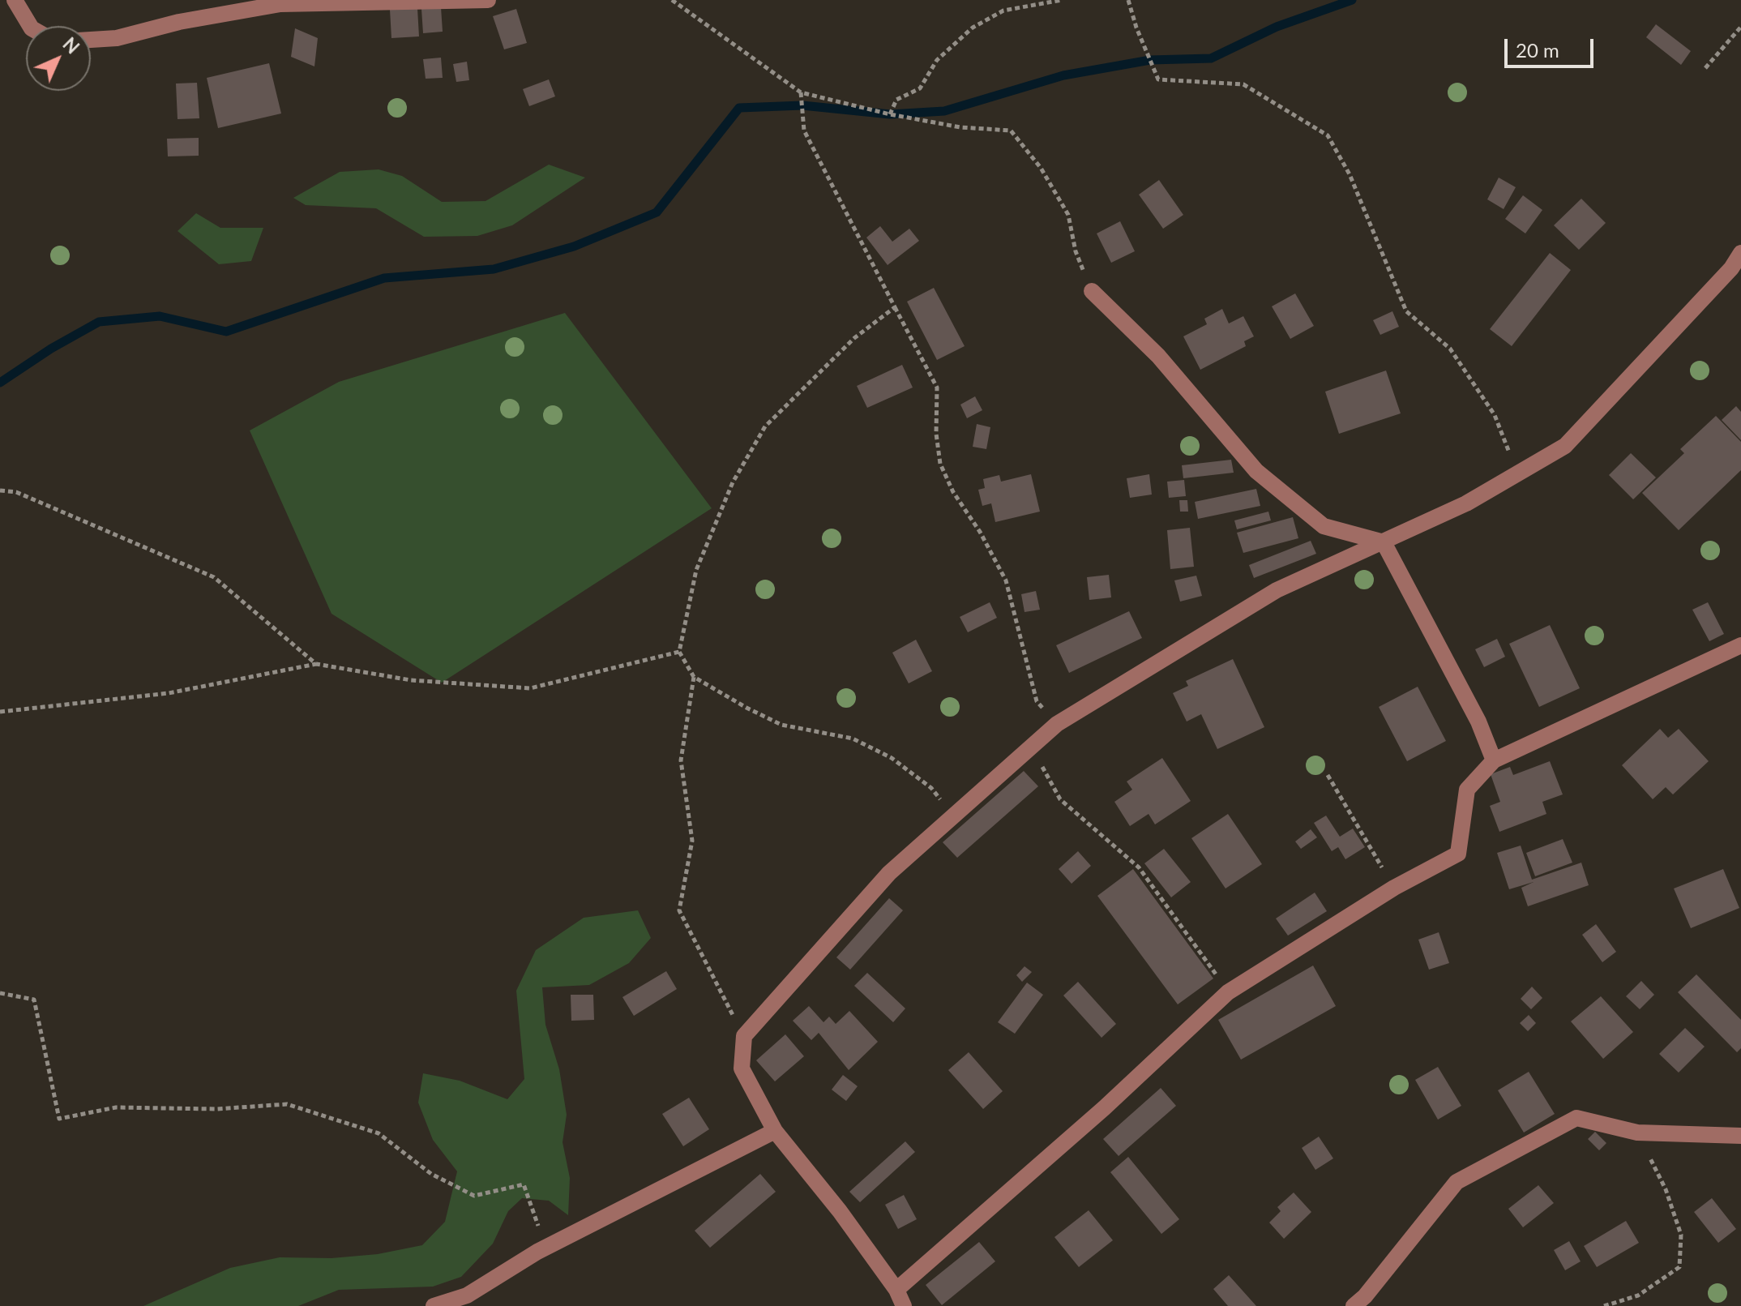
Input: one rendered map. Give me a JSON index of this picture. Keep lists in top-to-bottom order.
{
  "scale_bar": "20 m",
  "north": "top right"
}
